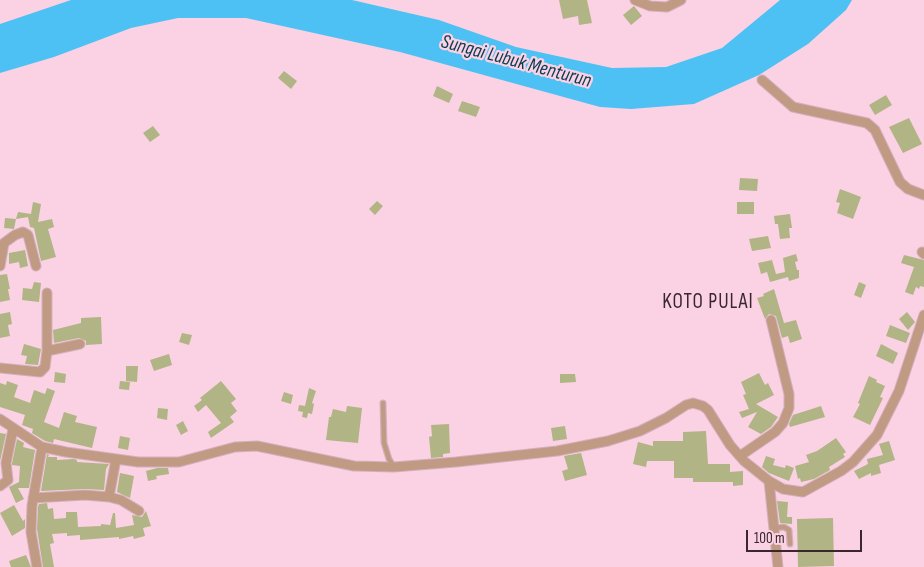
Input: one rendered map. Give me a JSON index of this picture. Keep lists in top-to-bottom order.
{
  "districts": ["KOTO PULAI"],
  "water": ["Sungai Lubuk Menturun"],
  "scale_bar": "100 m"
}
